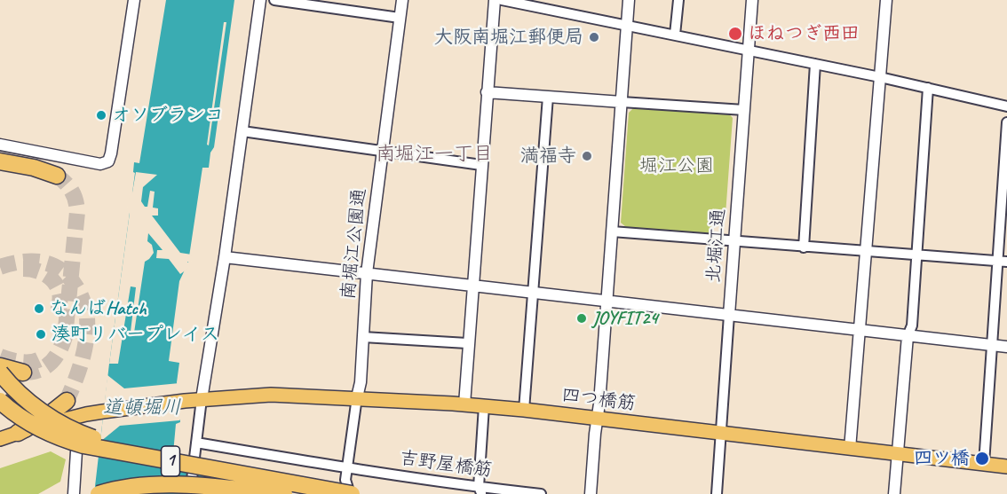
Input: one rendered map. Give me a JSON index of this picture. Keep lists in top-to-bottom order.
{
  "streets": {
    "highway": ["1"],
    "main road": ["四つ橋筋"],
    "street": ["南堀江公園通", "北堀江通", "吉野屋橋筋"]
  },
  "crossings": [
    ["南堀江公園通", "四つ橋筋"],
    ["北堀江通", "四つ橋筋"]
  ],
  "districts": ["南堀江一丁目"],
  "water": ["道頓堀川"],
  "parks": ["堀江公園"],
  "places": [
    "ほねつぎ西田",
    "大阪南堀江郵便局",
    "オソブランコ",
    "満福寺",
    "なんばHatch",
    "JOYFIT24",
    "湊町リバープレイス",
    "四ツ橋"
  ]
}
